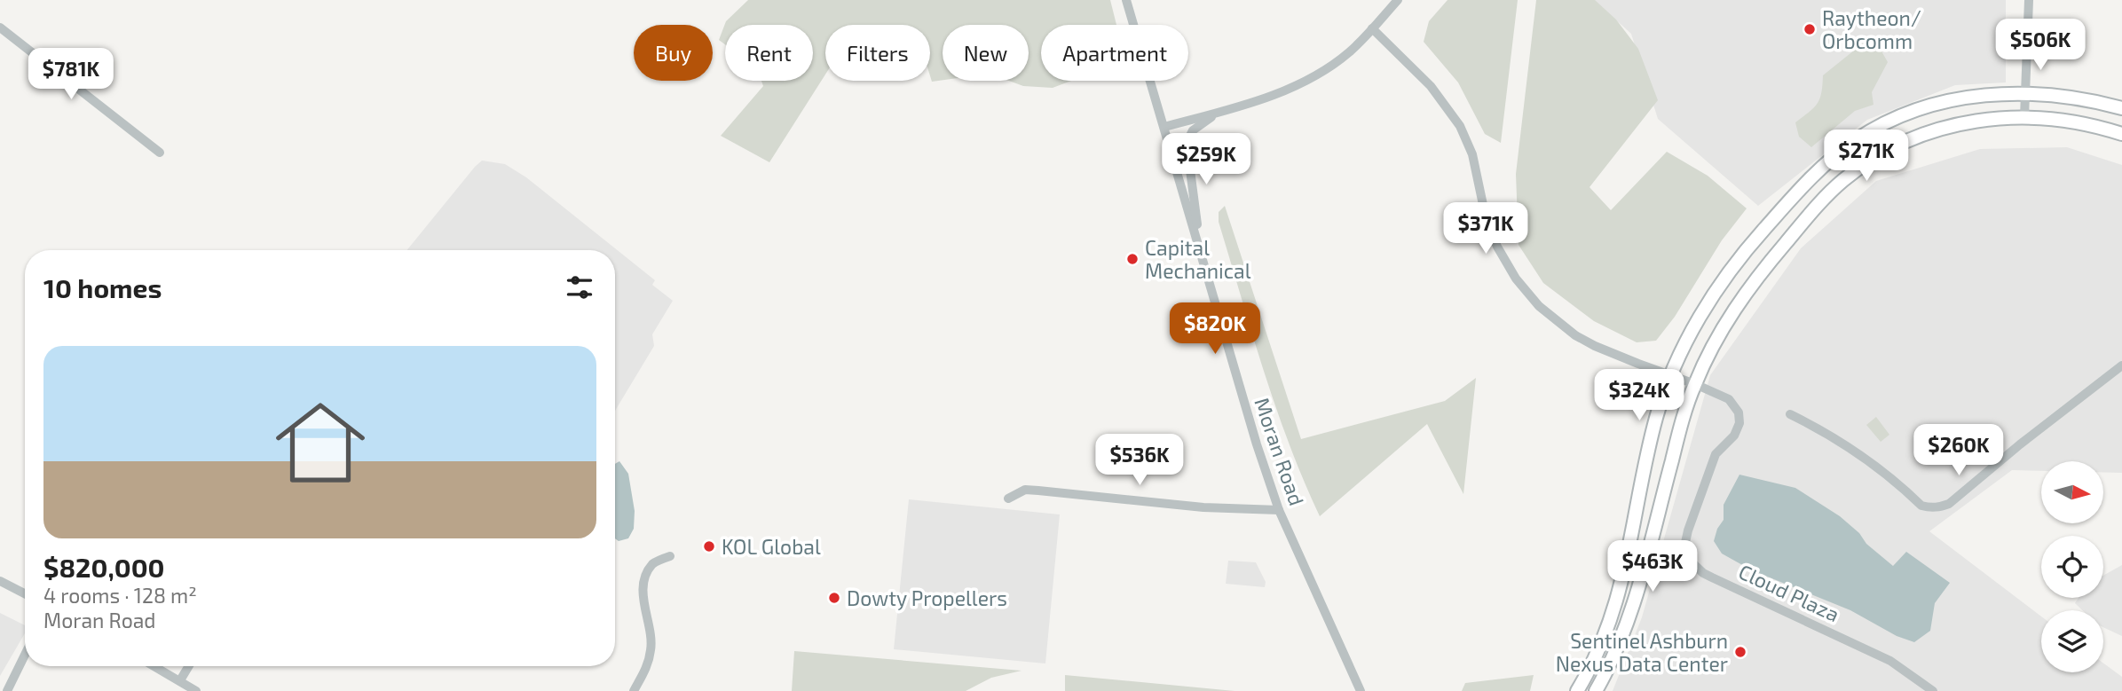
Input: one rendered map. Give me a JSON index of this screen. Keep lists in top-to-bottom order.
{
  "streets": {
    "street": ["Moran Road", "Cloud Plaza"]
  },
  "places": [
    "Raytheon/ Orbcomm",
    "Capital Mechanical",
    "KOL Global",
    "Dowty Propellers",
    "Sentinel Ashburn Nexus Data Center"
  ],
  "north": "right",
  "page": {
    "price": [
      "$506K",
      "$781K",
      "$271K",
      "$259K",
      "$371K",
      "$820K",
      "$324K",
      "$260K",
      "$536K",
      "$463K"
    ],
    "chip": [
      "Buy",
      "Rent",
      "Filters",
      "New",
      "Apartment"
    ],
    "heading": "10 homes",
    "list": [
      {
        "name": "$820,000",
        "note": "4 rooms · 128 m² · Moran Road"
      }
    ]
  }
}
